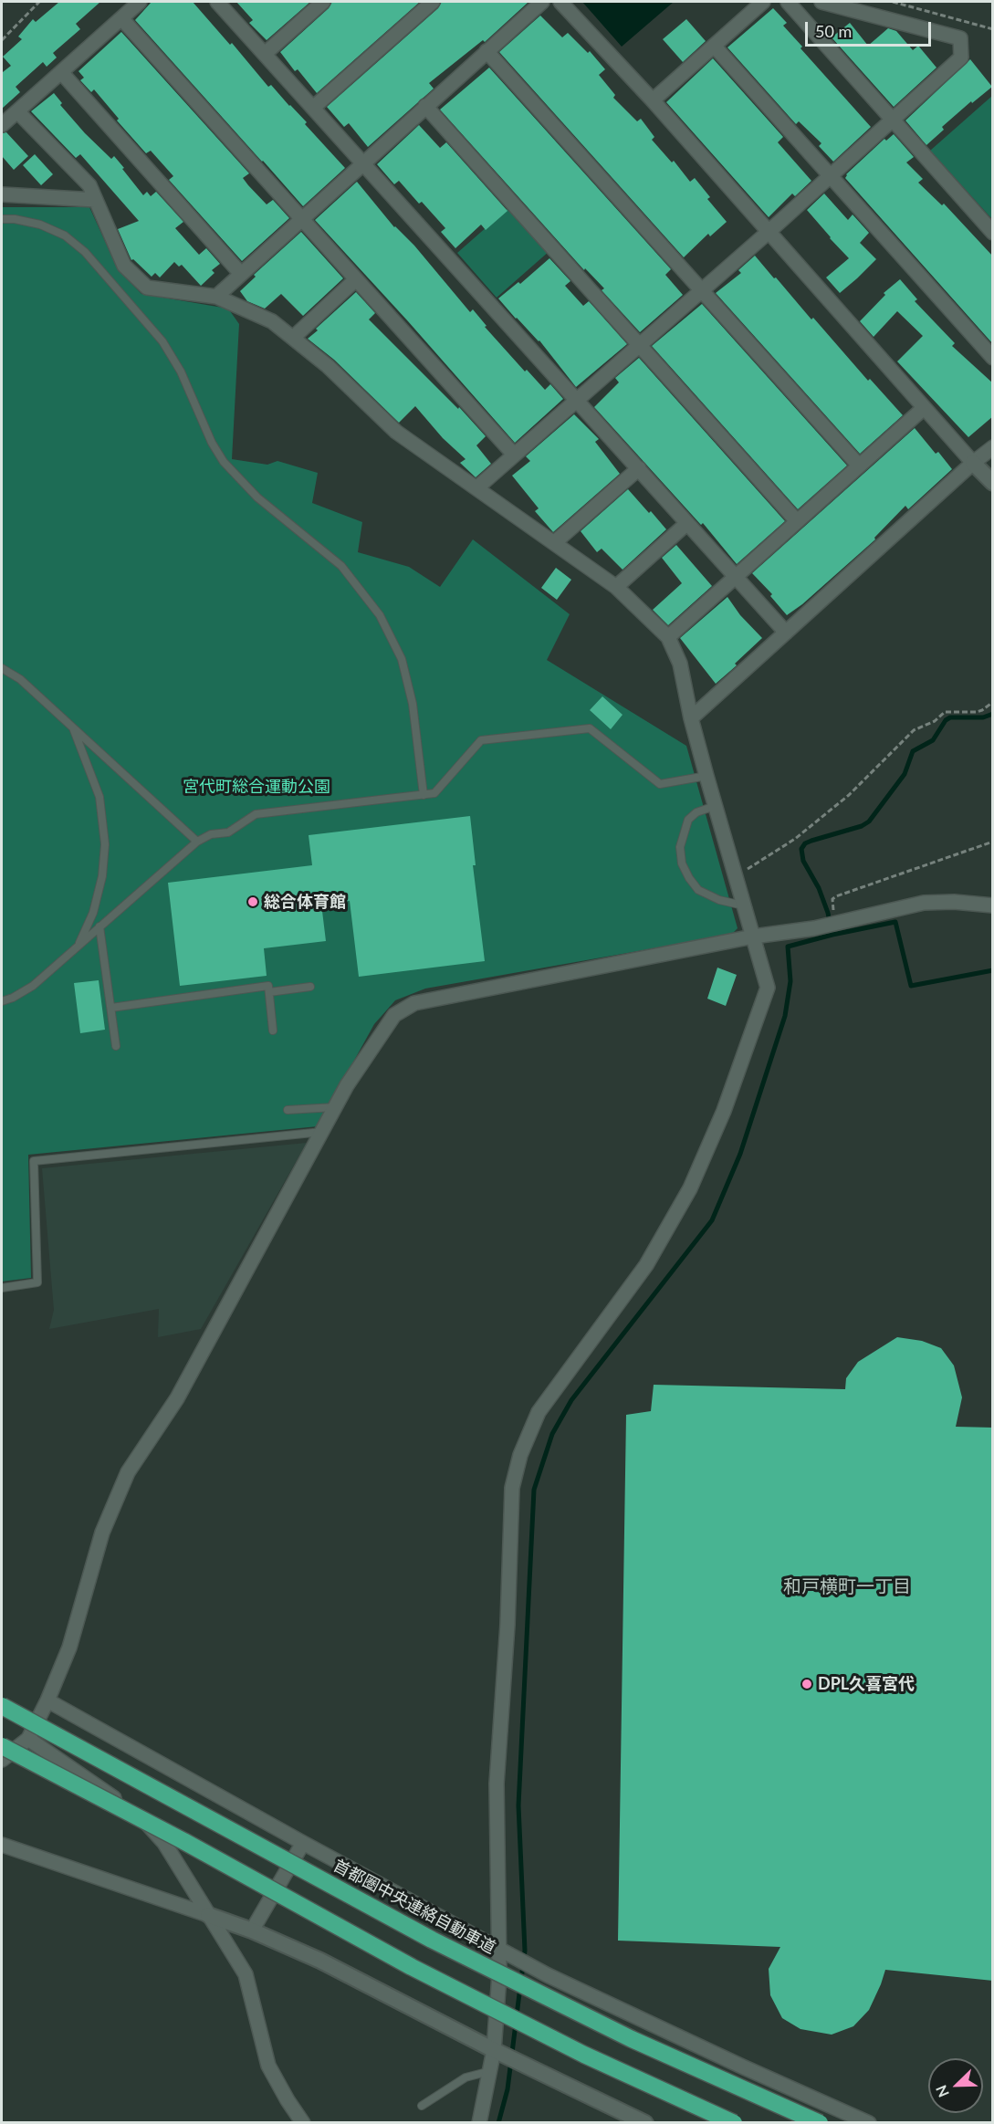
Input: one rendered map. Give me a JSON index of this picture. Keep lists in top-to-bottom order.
{
  "streets": {
    "highway": ["首都圏中央連絡自動車道"]
  },
  "districts": ["和戸横町一丁目"],
  "parks": ["宮代町総合運動公園"],
  "places": ["総合体育館", "DPL久喜宮代"],
  "scale_bar": "50 m",
  "north": "bottom left"
}
